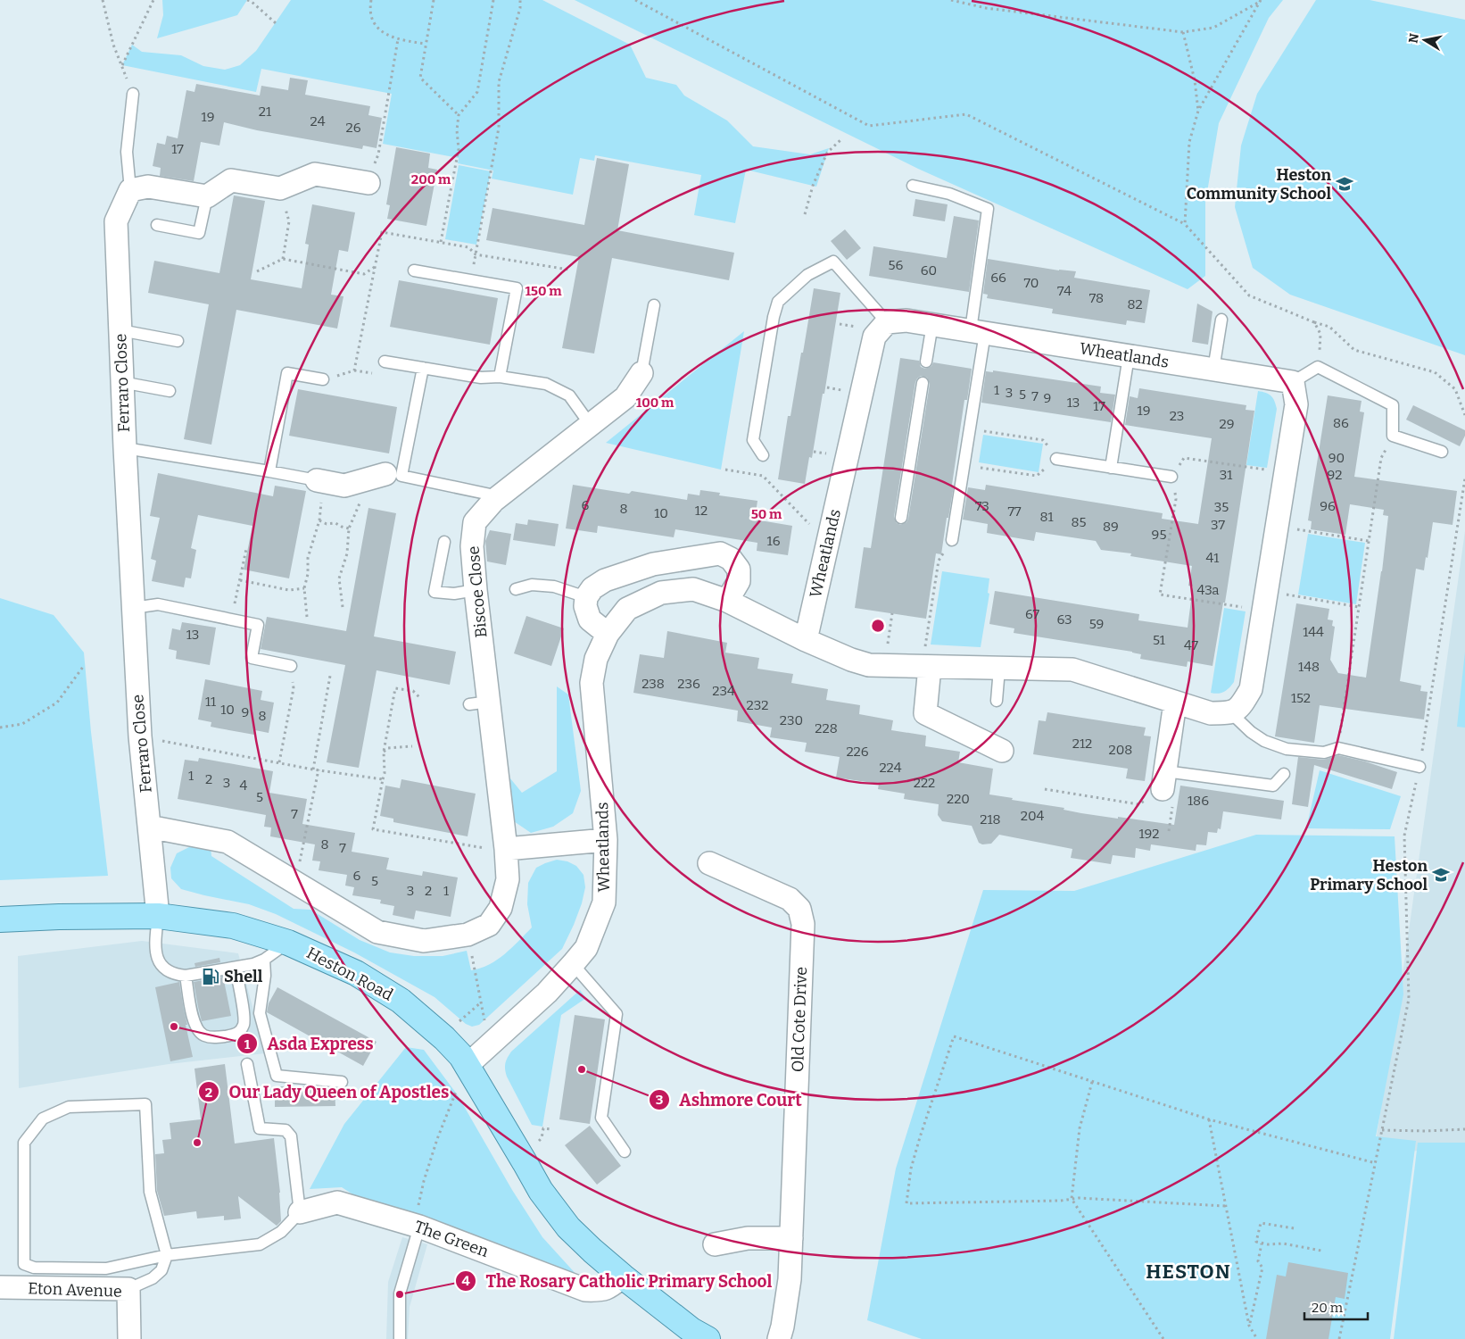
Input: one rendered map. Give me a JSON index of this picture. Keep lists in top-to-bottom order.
{
  "streets": {
    "main road": ["Heston Road"],
    "street": [
      "Wheatlands",
      "Ferraro Close",
      "Biscoe Close",
      "Old Cote Drive",
      "The Green",
      "Eton Avenue"
    ]
  },
  "crossings": [
    ["Wheatlands", "Heston Road"],
    ["Ferraro Close", "Heston Road"],
    ["Heston Road", "The Green"]
  ],
  "districts": ["HESTON"],
  "places": {
    "school or university": ["Heston Community School", "Heston Primary School"],
    "fuel station": ["Shell"],
    "other": [
      "Asda Express",
      "Ashmore Court",
      "Our Lady Queen of Apostles",
      "The Rosary Catholic Primary School"
    ]
  },
  "house_numbers": [
    "21",
    "19",
    "24",
    "26",
    "17",
    "56",
    "60",
    "66",
    "70",
    "74",
    "78",
    "82",
    "1",
    "3",
    "5",
    "7",
    "9",
    "13",
    "17",
    "19",
    "23",
    "86",
    "29",
    "90",
    "31",
    "92",
    "6",
    "73",
    "96",
    "35",
    "8",
    "12",
    "77",
    "10",
    "81",
    "85",
    "37",
    "89",
    "95",
    "16",
    "41",
    "43a",
    "67",
    "63",
    "59",
    "144",
    "13",
    "51",
    "47",
    "148",
    "238",
    "236",
    "234",
    "152",
    "11",
    "232",
    "10",
    "9",
    "8",
    "230",
    "228",
    "212",
    "208",
    "226",
    "224",
    "1",
    "2",
    "3",
    "222",
    "4",
    "5",
    "220",
    "186",
    "7",
    "204",
    "218",
    "192",
    "8",
    "7",
    "6",
    "5",
    "3",
    "2",
    "1"
  ],
  "scale_bar": "20 m",
  "north": "left",
  "rings": [
    "200 m",
    "150 m",
    "100 m",
    "50 m"
  ]
}
